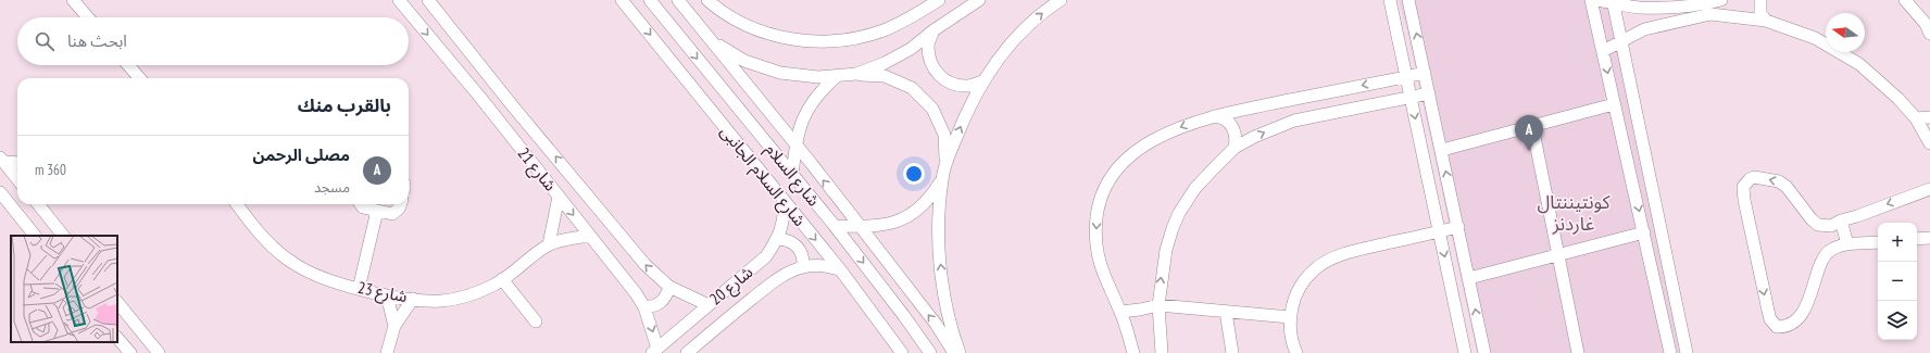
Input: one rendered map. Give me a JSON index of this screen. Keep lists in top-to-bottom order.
{
  "streets": {
    "street": [
      "شارع 21",
      "شارع السلام",
      "شارع السلام الجانبى",
      "شارع 20",
      "شارع 23"
    ]
  },
  "crossings": [
    ["شارع 21", "شارع 20"],
    ["شارع 21", "شارع 23"],
    ["شارع السلام الجانبى", "شارع 20"]
  ],
  "one_way": ["شارع السلام الجانبى"],
  "districts": ["كونتيننتال غاردنز"],
  "north": "left",
  "page": {
    "search": "ابحث هنا",
    "heading": "بالقرب منك",
    "pins": "A",
    "list": [
      {
        "mark": "A",
        "name": "مصلى الرحمن",
        "note": "مسجد",
        "value": "360 m"
      }
    ],
    "map_buttons": ["+", "−"]
  }
}
